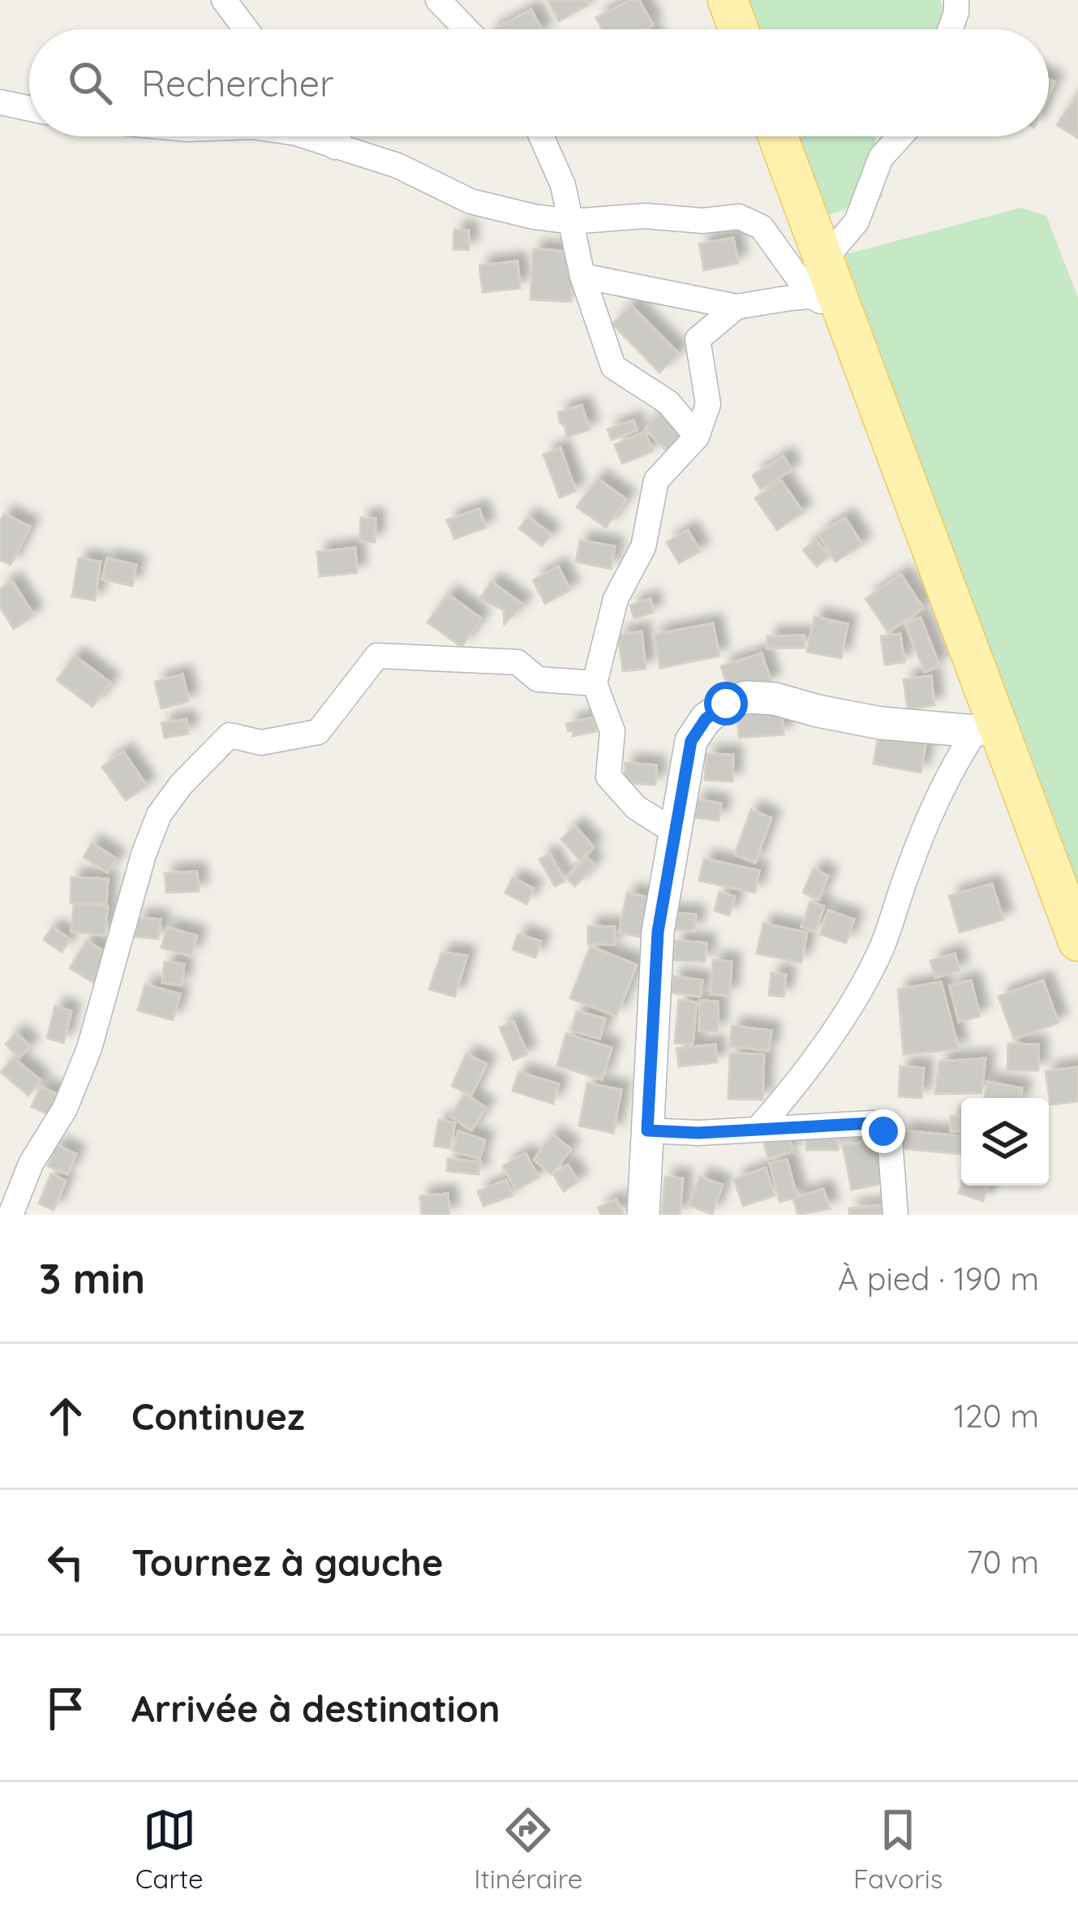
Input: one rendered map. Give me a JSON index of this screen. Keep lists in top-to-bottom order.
{
  "page": {
    "search": "Rechercher",
    "heading": ["3 min", "À pied · 190 m"],
    "list": [
      ["Continuez", "120 m"],
      ["Tournez à gauche", "70 m"],
      "Arrivée à destination"
    ],
    "nav": ["Carte", "Itinéraire", "Favoris"]
  }
}
